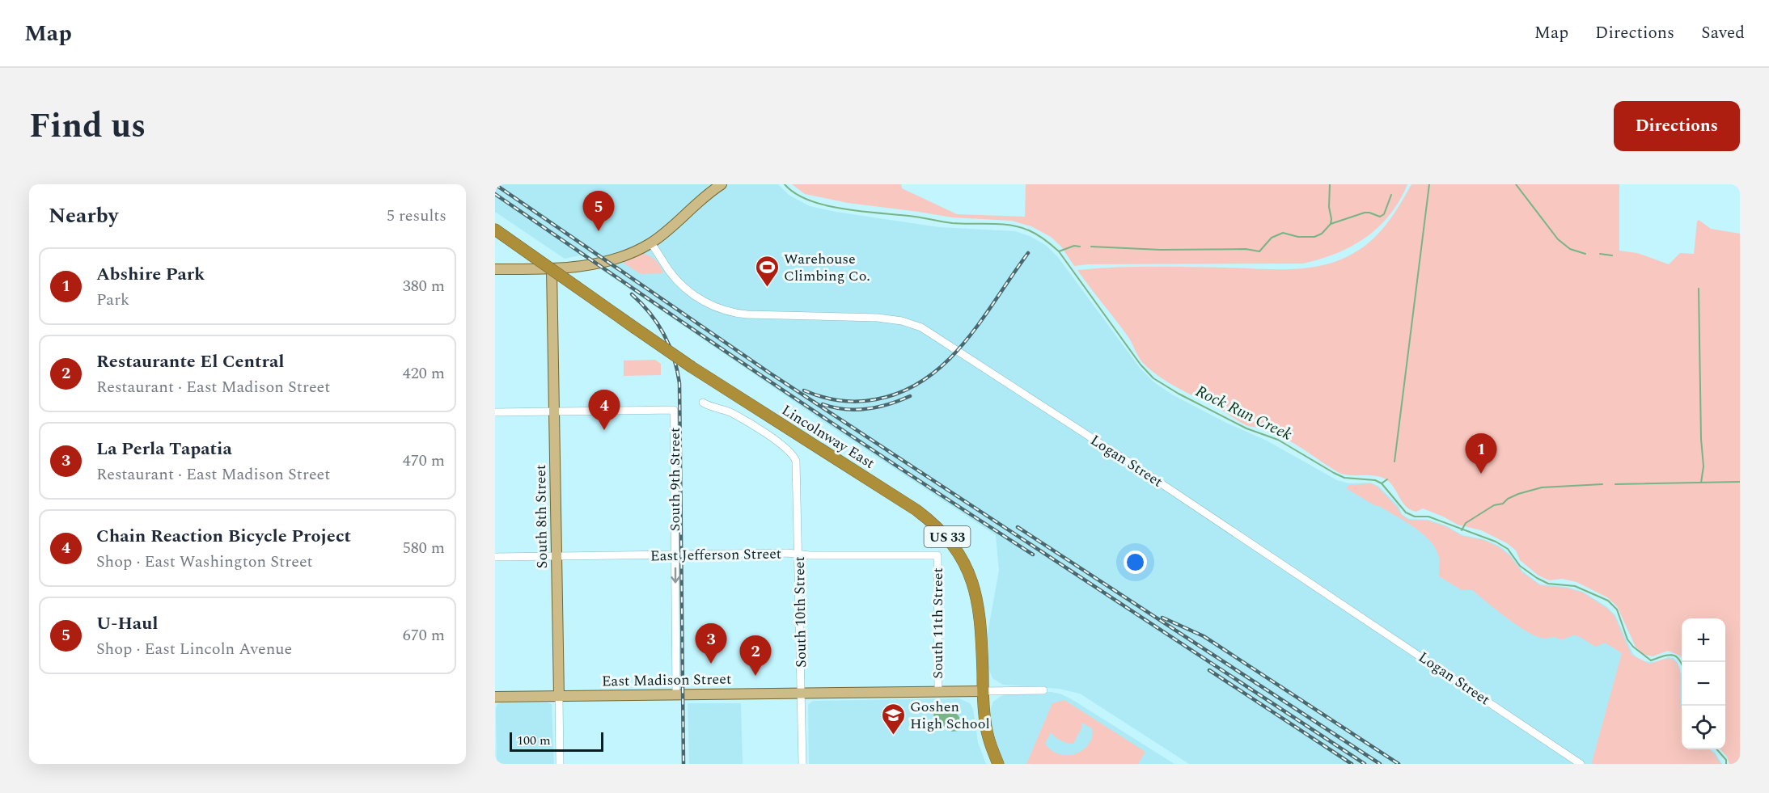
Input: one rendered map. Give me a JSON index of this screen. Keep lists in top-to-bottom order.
{
  "streets": {
    "highway": ["Lincolnway East", "US 33"],
    "main road": ["South 8th Street", "East Madison Street"],
    "street": [
      "Logan Street",
      "South 9th Street",
      "East Jefferson Street",
      "South 10th Street",
      "South 11th Street"
    ]
  },
  "crossings": [
    ["Lincolnway East", "East Madison Street"],
    ["South 9th Street", "South 8th Street"],
    ["South 9th Street", "East Jefferson Street"],
    ["South 9th Street", "East Madison Street"],
    ["South 8th Street", "East Jefferson Street"],
    ["South 8th Street", "East Madison Street"],
    ["East Jefferson Street", "South 10th Street"],
    ["East Jefferson Street", "South 11th Street"],
    ["South 10th Street", "East Madison Street"],
    ["South 11th Street", "East Madison Street"]
  ],
  "water": ["Rock Run Creek"],
  "places": {
    "sports": ["Warehouse Climbing Co."],
    "school or university": ["Goshen High School"]
  },
  "scale_bar": "100 m",
  "page": {
    "header": "Map",
    "nav": ["Map", "Directions", "Saved"],
    "title": "Find us",
    "buttons": "Directions",
    "heading": ["Nearby", "5 results"],
    "pins": [
      "5",
      "4",
      "1",
      "3",
      "2"
    ],
    "list": [
      {
        "mark": "1",
        "name": "Abshire Park",
        "note": "Park",
        "value": "380 m"
      },
      {
        "mark": "2",
        "name": "Restaurante El Central",
        "note": "Restaurant · East Madison Street",
        "value": "420 m"
      },
      {
        "mark": "3",
        "name": "La Perla Tapatia",
        "note": "Restaurant · East Madison Street",
        "value": "470 m"
      },
      {
        "mark": "4",
        "name": "Chain Reaction Bicycle Project",
        "note": "Shop · East Washington Street",
        "value": "580 m"
      },
      {
        "mark": "5",
        "name": "U-Haul",
        "note": "Shop · East Lincoln Avenue",
        "value": "670 m"
      }
    ],
    "map_buttons": ["+", "−"],
    "scale": "100 m"
  }
}
